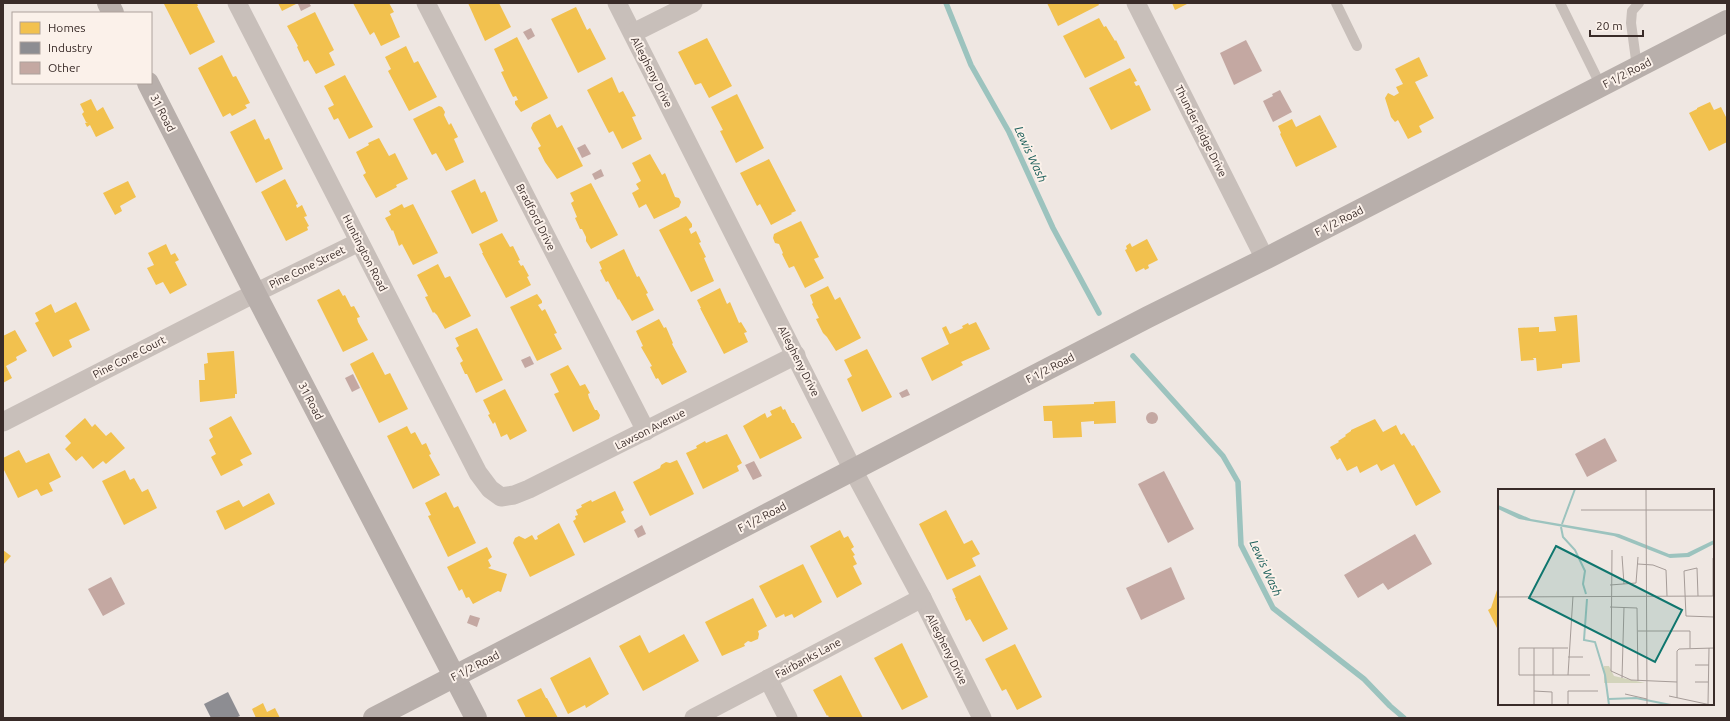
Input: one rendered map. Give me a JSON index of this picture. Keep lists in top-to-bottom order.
{
  "streets": {
    "street": [
      "Allegheny Drive",
      "F 1/2 Road",
      "31 Road",
      "Thunder Ridge Drive",
      "Bradford Drive",
      "Huntington Road",
      "Pine Cone Street",
      "Pine Cone Court",
      "Lawson Avenue",
      "Fairbanks Lane"
    ]
  },
  "crossings": [
    ["Allegheny Drive", "F 1/2 Road"],
    ["Allegheny Drive", "Lawson Avenue"],
    ["Allegheny Drive", "Fairbanks Lane"],
    ["F 1/2 Road", "31 Road"],
    ["F 1/2 Road", "Thunder Ridge Drive"],
    ["31 Road", "Pine Cone Street"],
    ["31 Road", "Pine Cone Court"],
    ["Bradford Drive", "Lawson Avenue"],
    ["Huntington Road", "Pine Cone Street"],
    ["Huntington Road", "Lawson Avenue"],
    ["Pine Cone Street", "Pine Cone Court"]
  ],
  "water": ["Lewis Wash"],
  "legend": ["Homes", "Industry", "Other"],
  "scale_bar": "20 m"
}
